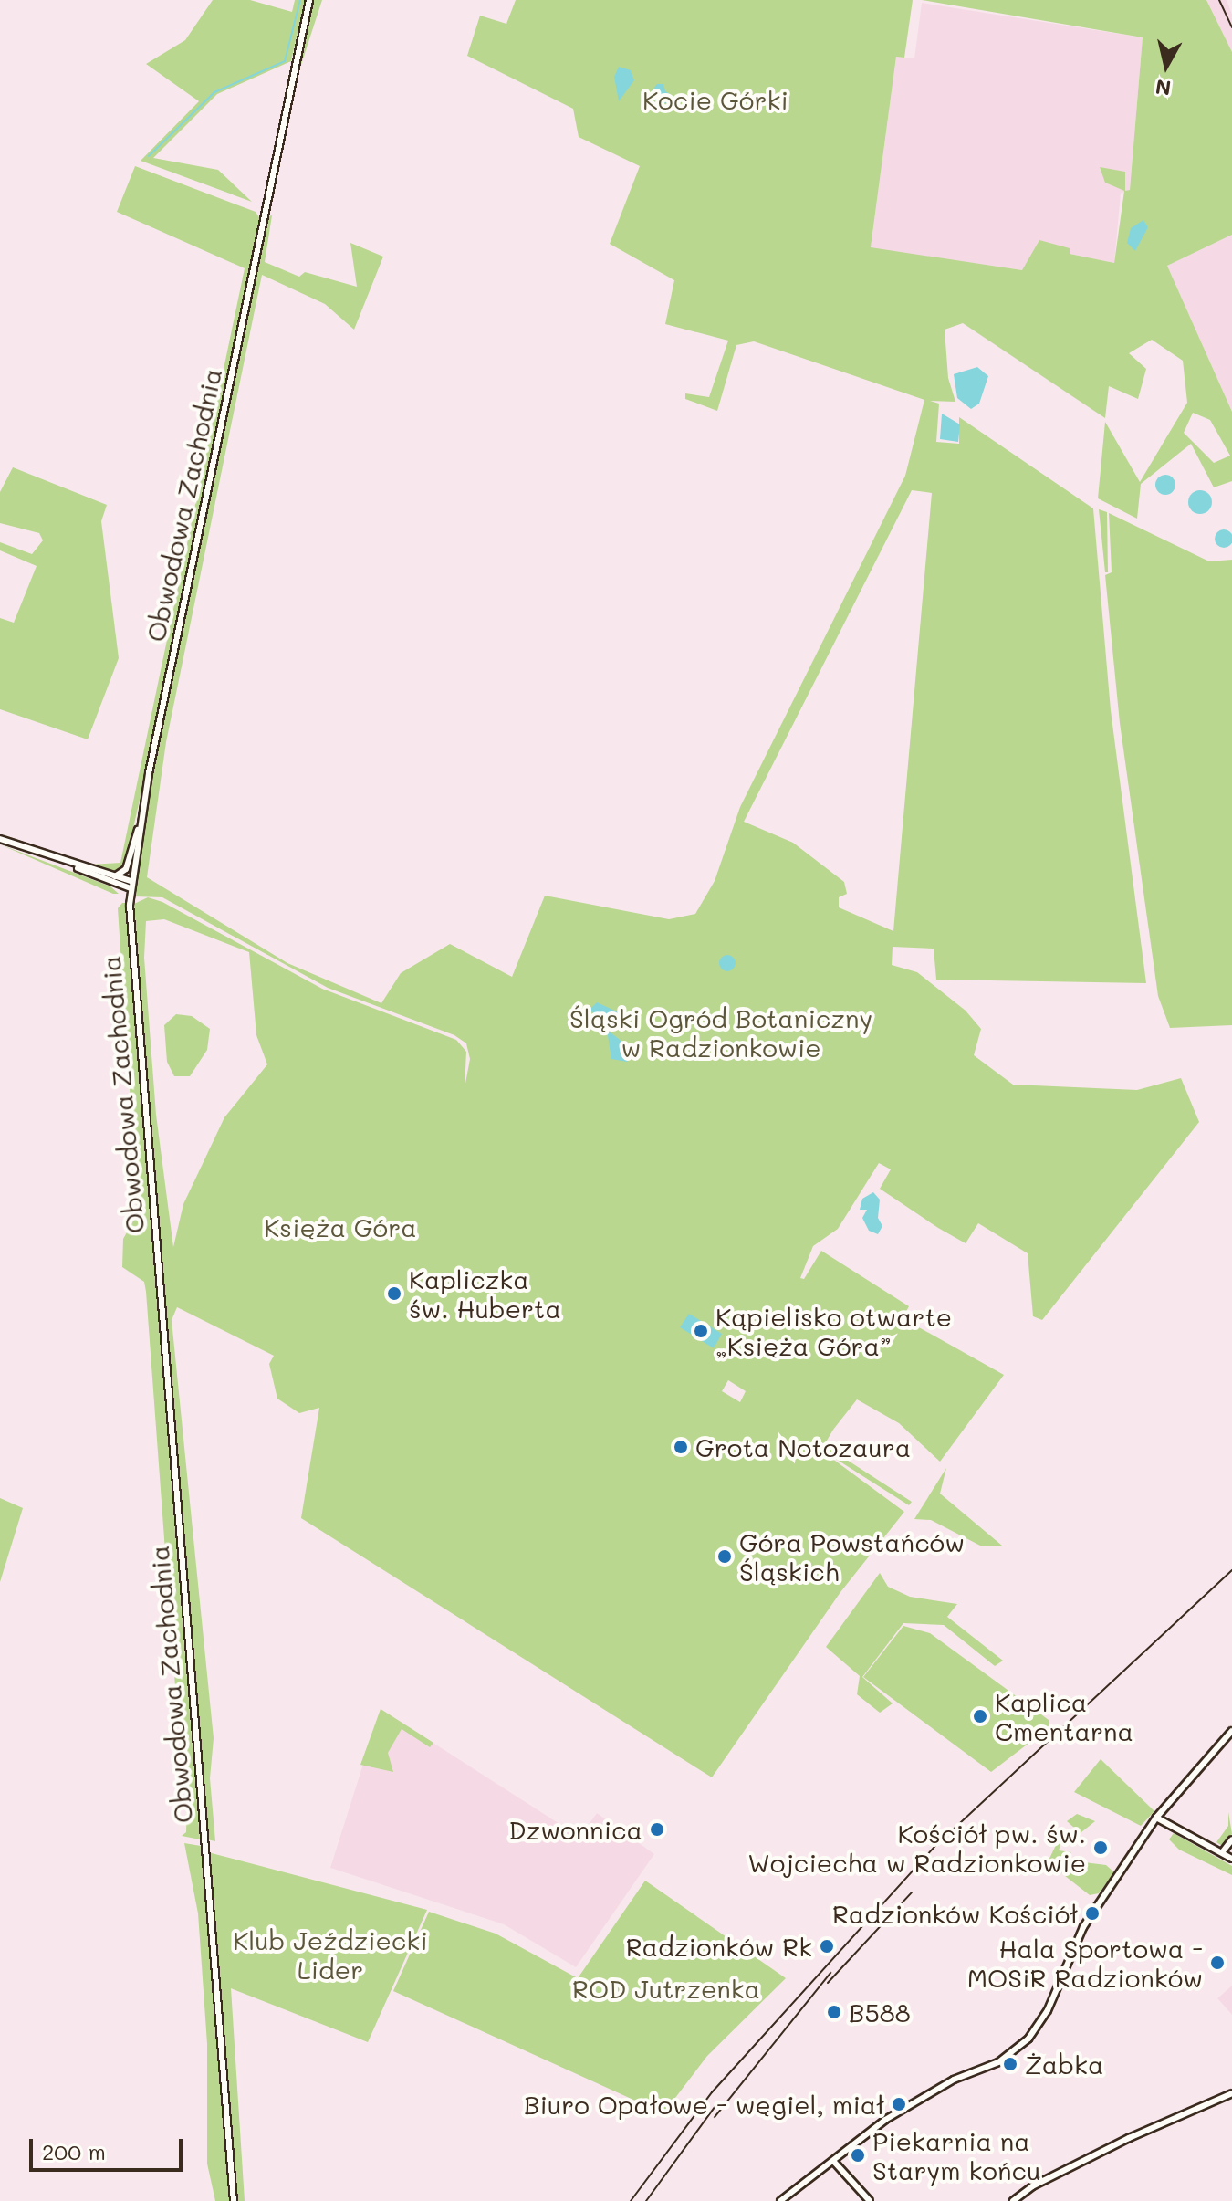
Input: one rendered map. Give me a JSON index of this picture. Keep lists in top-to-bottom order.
{
  "streets": {
    "main road": ["Obwodowa Zachodnia"]
  },
  "parks": [
    "Kocie Górki",
    "Śląski Ogród Botaniczny w Radzionkowie",
    "Księża Góra",
    "Klub Jeździecki Lider",
    "ROD Jutrzenka"
  ],
  "places": [
    "Kapliczka św. Huberta",
    "Kąpielisko otwarte „Księża Góra”",
    "Grota Notozaura",
    "Góra Powstańców Śląskich",
    "Kaplica Cmentarna",
    "Dzwonnica",
    "Kościół pw. św. Wojciecha w Radzionkowie",
    "Radzionków Kościół",
    "Radzionków Rk",
    "Hala Sportowa - MOSiR Radzionków",
    "B588",
    "Żabka",
    "Biuro Opałowe - węgiel, miał",
    "Piekarnia na Starym końcu"
  ],
  "scale_bar": "200 m",
  "north": "bottom"
}
